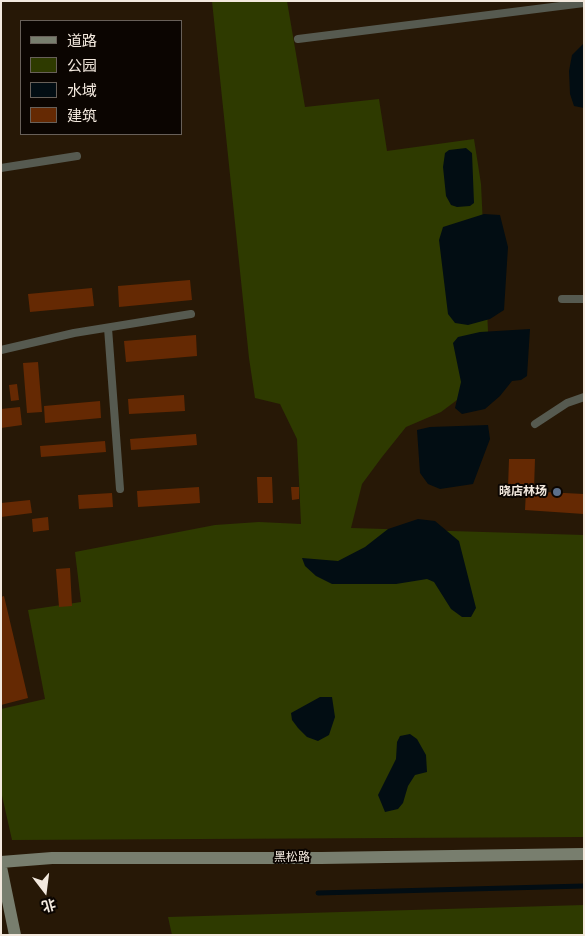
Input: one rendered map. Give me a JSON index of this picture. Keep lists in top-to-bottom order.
{
  "streets": {
    "street": ["黑松路"]
  },
  "places": ["晓店林场"],
  "legend": [
    "道路",
    "公园",
    "水域",
    "建筑"
  ],
  "north": "bottom"
}
